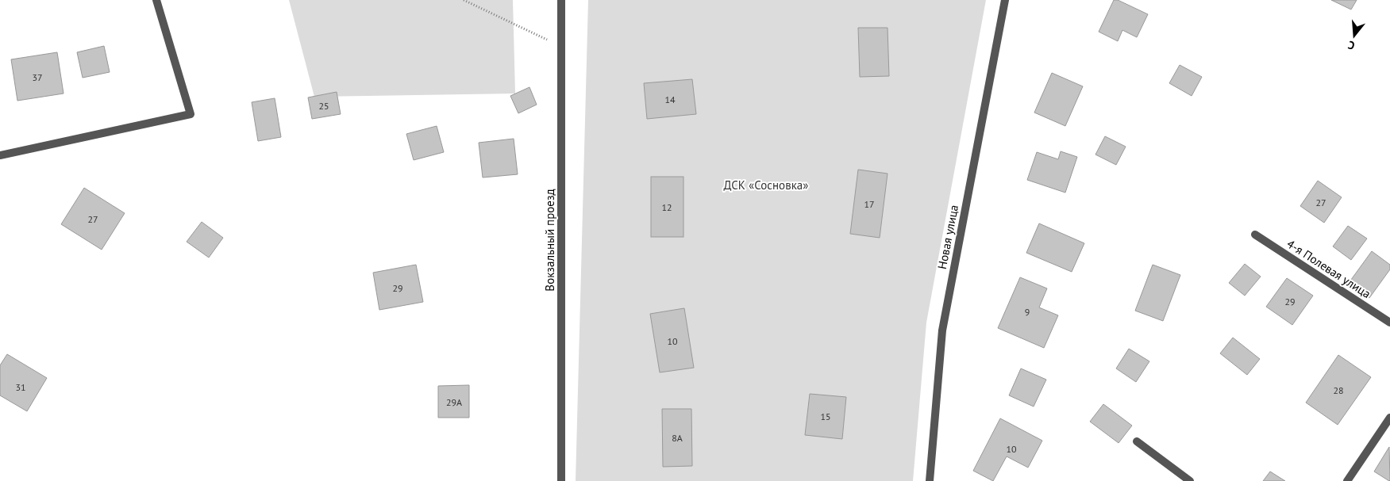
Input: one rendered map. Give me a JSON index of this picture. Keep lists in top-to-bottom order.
{
  "streets": {
    "street": ["Новая улица", "Вокзальный проезд", "4-я Полевая улица"]
  },
  "parks": ["ДСК «Сосновка»"],
  "house_numbers": [
    "37",
    "14",
    "25",
    "27",
    "17",
    "12",
    "27",
    "29",
    "29",
    "9",
    "10",
    "31",
    "28",
    "29А",
    "15",
    "8А",
    "10"
  ],
  "north": "bottom"
}
